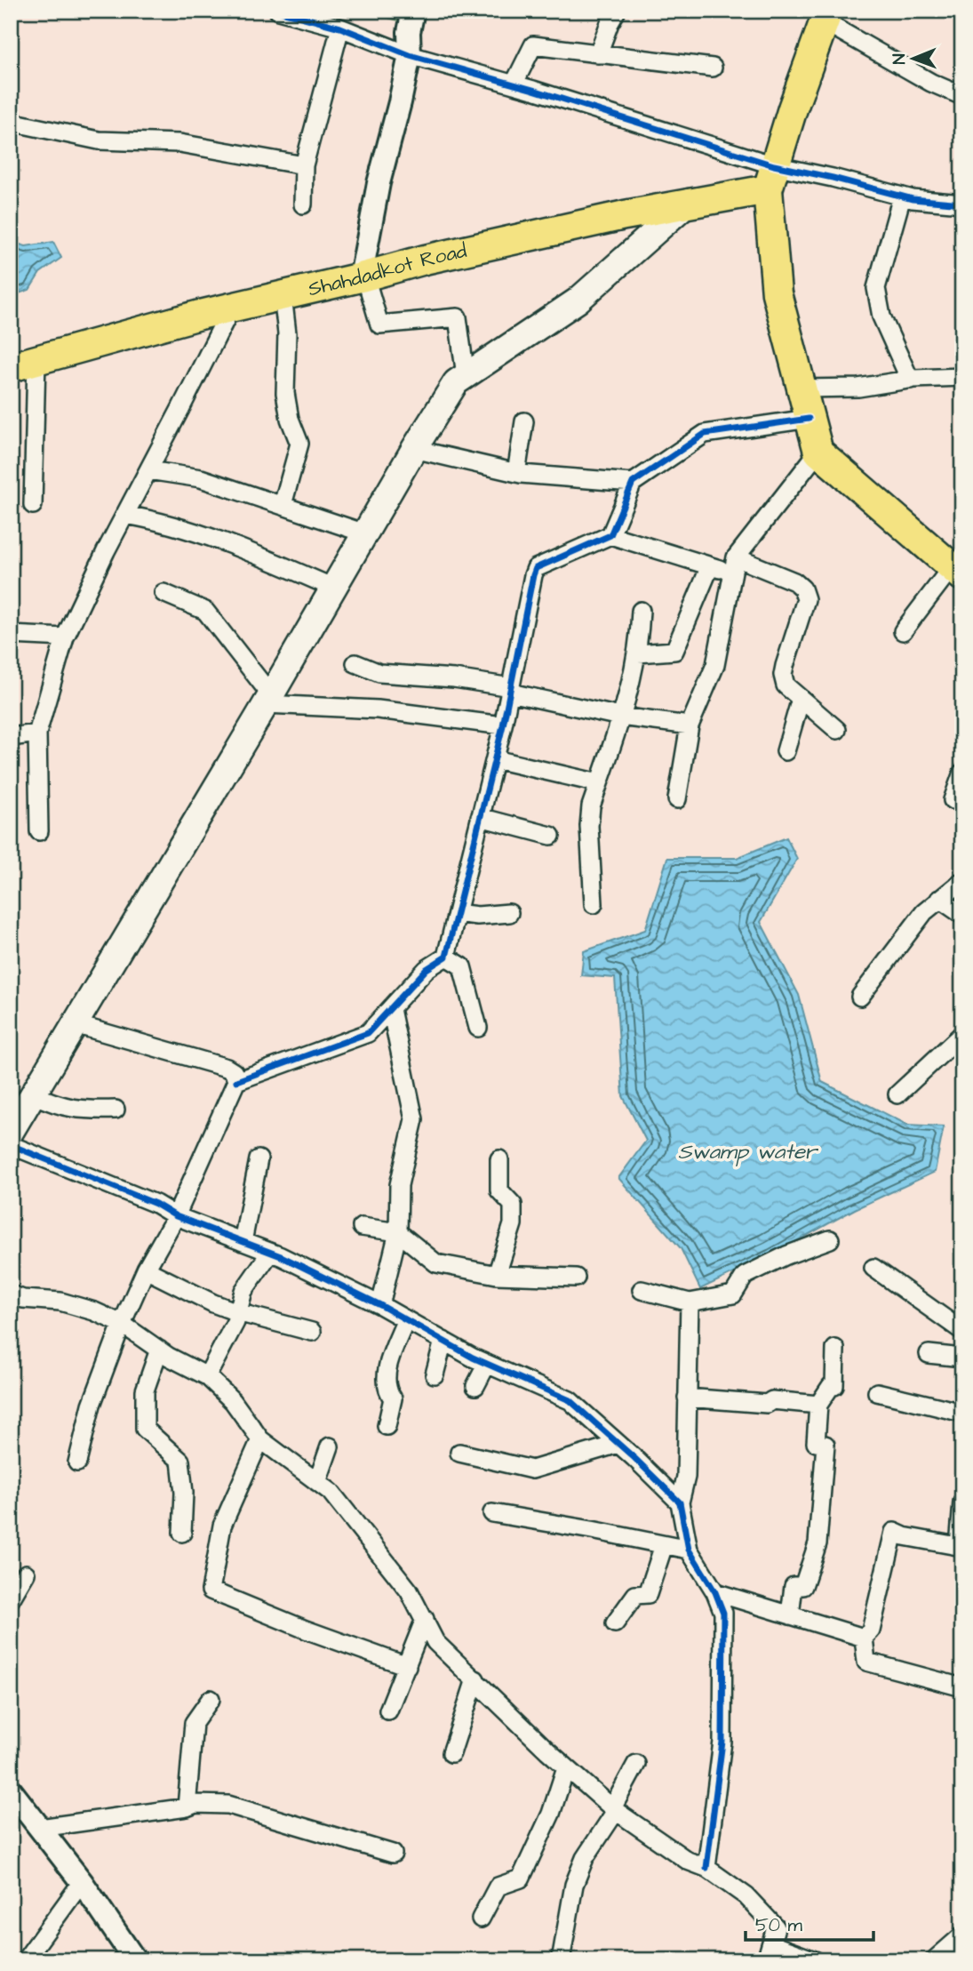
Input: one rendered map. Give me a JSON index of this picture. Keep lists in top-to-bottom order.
{
  "streets": {
    "main road": ["Shahdadkot Road"]
  },
  "water": ["Swamp water"],
  "scale_bar": "50 m",
  "north": "left"
}
